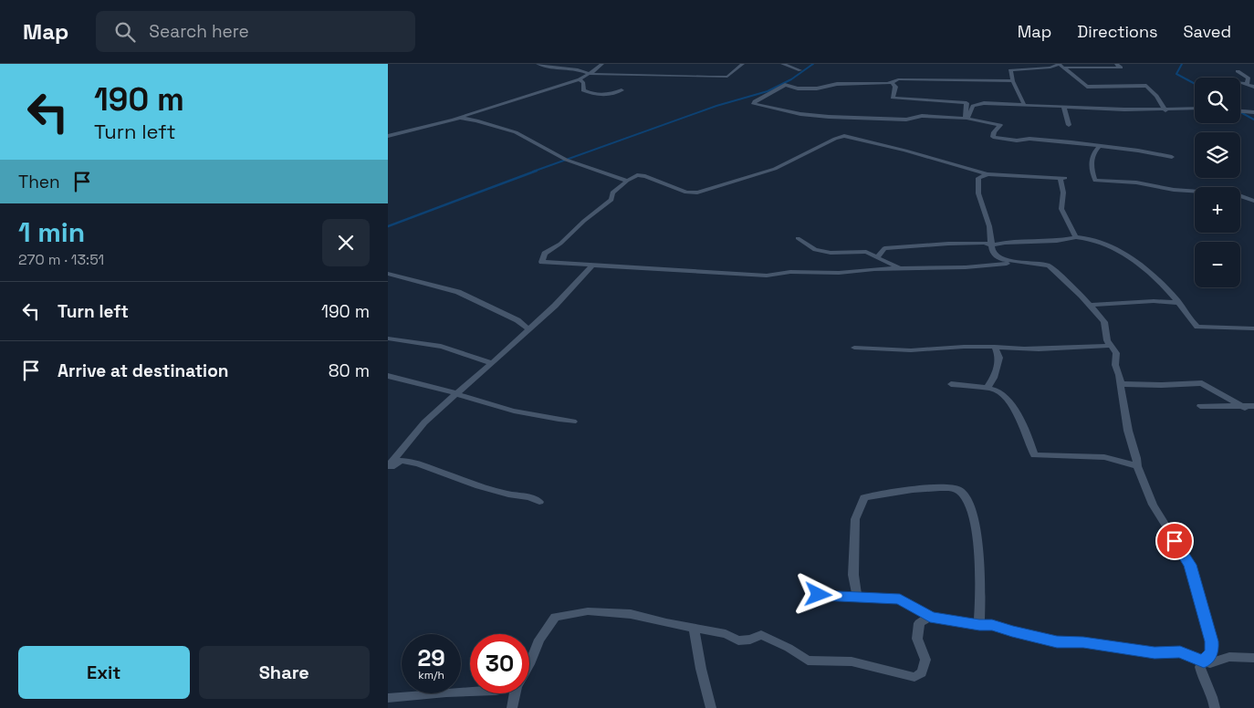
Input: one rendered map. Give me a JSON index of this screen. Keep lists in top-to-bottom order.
{
  "page": {
    "header": "Map",
    "search": "Search here",
    "nav": ["Map", "Directions", "Saved"],
    "turn": ["190 m", "Turn left"],
    "map_buttons": ["+", "−"],
    "then": "Then",
    "heading": ["1 min", "270 m · 13:51"],
    "list": [
      {
        "name": "Turn left",
        "value": "190 m"
      },
      {
        "name": "Arrive at destination",
        "value": "80 m"
      }
    ],
    "speed": "29 km/h",
    "limit": "30",
    "buttons": ["Exit", "Share"]
  }
}
